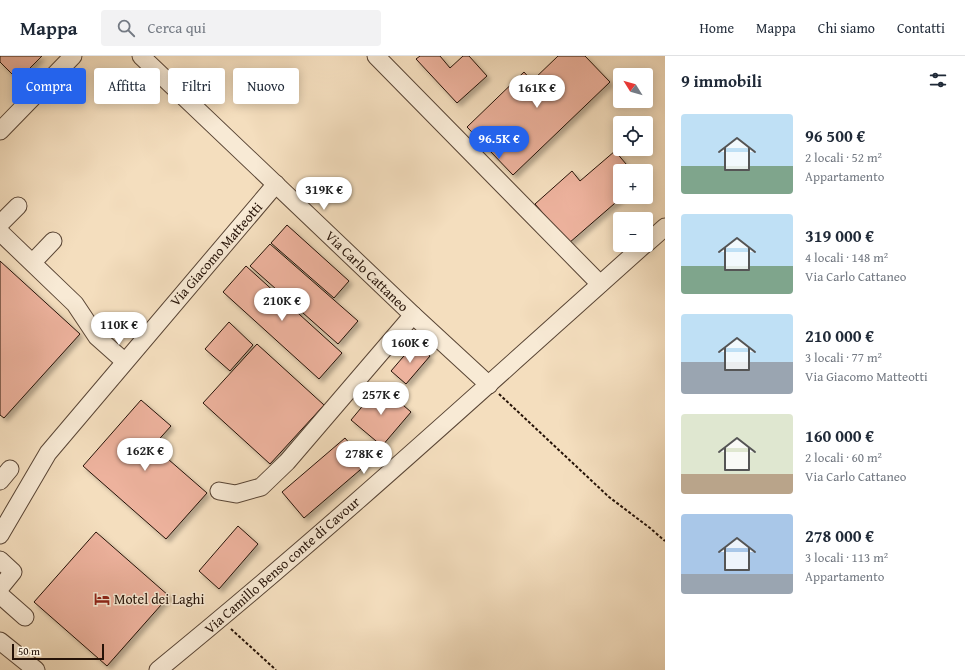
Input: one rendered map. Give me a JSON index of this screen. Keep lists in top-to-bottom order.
{
  "streets": {
    "street": ["Via Giacomo Matteotti", "Via Carlo Cattaneo", "Via Camillo Benso conte di Cavour"]
  },
  "crossings": [
    ["Via Giacomo Matteotti", "Via Carlo Cattaneo"],
    ["Via Carlo Cattaneo", "Via Camillo Benso conte di Cavour"]
  ],
  "places": {
    "hotel": ["Motel dei Laghi"]
  },
  "scale_bar": "50 m",
  "north": "top left",
  "page": {
    "header": "Mappa",
    "search": "Cerca qui",
    "nav": [
      "Home",
      "Mappa",
      "Chi siamo",
      "Contatti"
    ],
    "heading": "9 immobili",
    "map_buttons": ["+", "−"],
    "chip": [
      "Compra",
      "Affitta",
      "Filtri",
      "Nuovo"
    ],
    "price": [
      "161K €",
      "96.5K €",
      "319K €",
      "210K €",
      "110K €",
      "160K €",
      "257K €",
      "162K €",
      "278K €"
    ],
    "list": [
      {
        "name": "96 500 €",
        "note": "2 locali · 52 m² · Appartamento"
      },
      {
        "name": "319 000 €",
        "note": "4 locali · 148 m² · Via Carlo Cattaneo"
      },
      {
        "name": "210 000 €",
        "note": "3 locali · 77 m² · Via Giacomo Matteotti"
      },
      {
        "name": "160 000 €",
        "note": "2 locali · 60 m² · Via Carlo Cattaneo"
      },
      {
        "name": "278 000 €",
        "note": "3 locali · 113 m² · Appartamento"
      }
    ],
    "scale": "50 m"
  }
}
